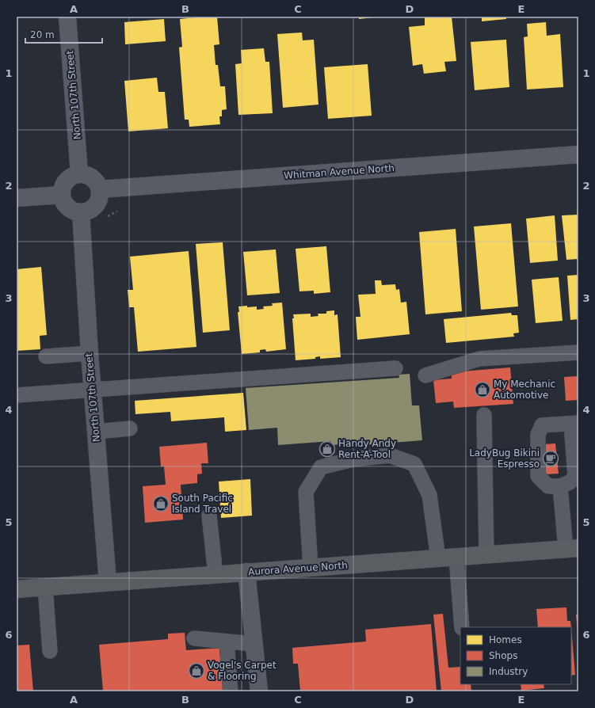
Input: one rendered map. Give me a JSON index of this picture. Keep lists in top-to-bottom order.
{
  "streets": {
    "highway": ["Aurora Avenue North"],
    "street": ["North 107th Street", "Whitman Avenue North"]
  },
  "crossings": [
    ["North 107th Street", "Whitman Avenue North"],
    ["North 107th Street", "Aurora Avenue North"]
  ],
  "places": {
    "shop": [
      "My Mechanic Automotive",
      "Handy Andy Rent-A-Tool",
      "South Pacific Island Travel",
      "Vogel's Carpet & Flooring"
    ],
    "cafe": ["LadyBug Bikini Espresso"]
  },
  "legend": ["Homes", "Shops", "Industry"],
  "scale_bar": "20 m",
  "grid": {
    "columns": [
      "A",
      "B",
      "C",
      "D",
      "E"
    ],
    "rows": [
      "1",
      "2",
      "3",
      "4",
      "5",
      "6"
    ]
  }
}
